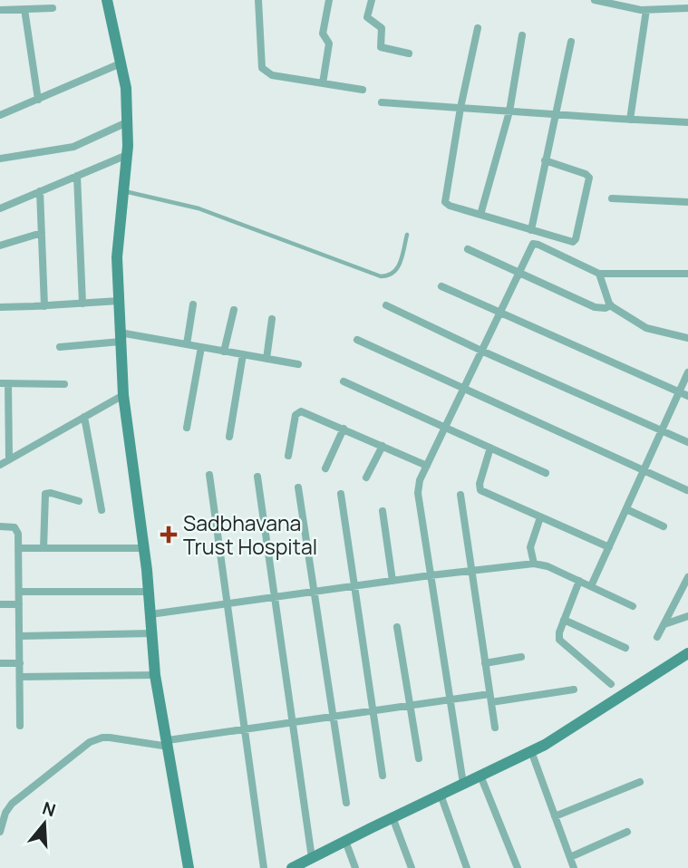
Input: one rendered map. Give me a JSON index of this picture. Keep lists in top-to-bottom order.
{
  "places": {
    "health": ["Sadbhavana Trust Hospital"]
  },
  "north": "top"
}
